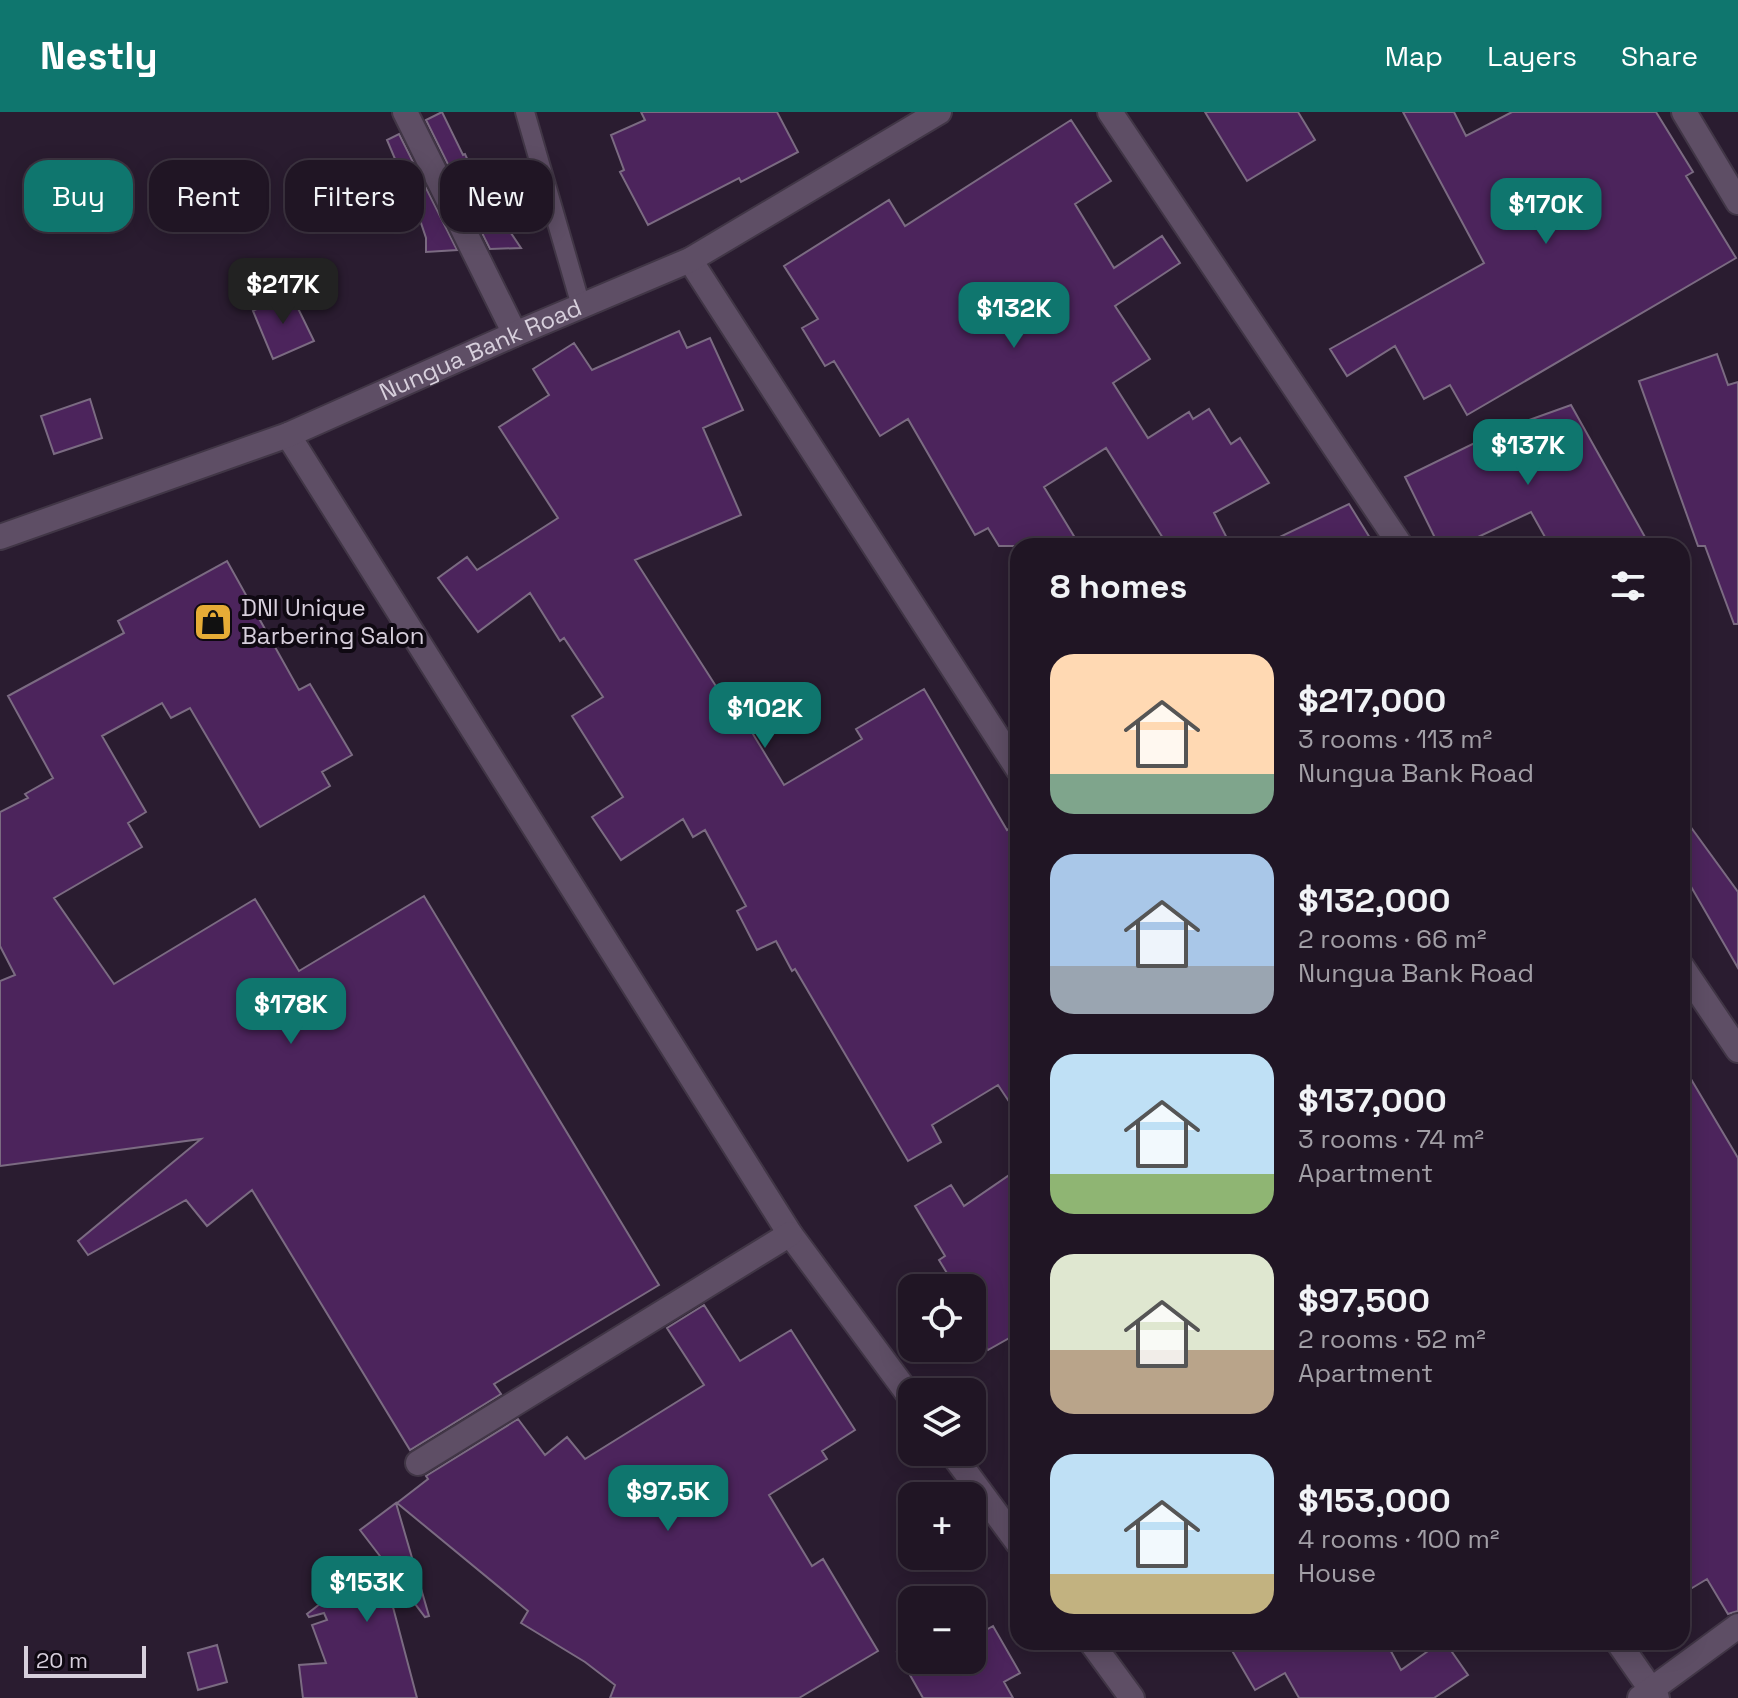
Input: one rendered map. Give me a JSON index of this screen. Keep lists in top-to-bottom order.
{
  "streets": {
    "street": ["Nungua Bank Road"]
  },
  "places": {
    "shop": ["DNI Unique Barbering Salon"]
  },
  "scale_bar": "20 m",
  "page": {
    "header": "Nestly",
    "nav": ["Map", "Layers", "Share"],
    "chip": [
      "Buy",
      "Rent",
      "Filters",
      "New"
    ],
    "price": [
      "$170K",
      "$217K",
      "$132K",
      "$137K",
      "$102K",
      "$178K",
      "$97.5K",
      "$153K"
    ],
    "heading": "8 homes",
    "list": [
      {
        "name": "$217,000",
        "note": "3 rooms · 113 m² · Nungua Bank Road"
      },
      {
        "name": "$132,000",
        "note": "2 rooms · 66 m² · Nungua Bank Road"
      },
      {
        "name": "$137,000",
        "note": "3 rooms · 74 m² · Apartment"
      },
      {
        "name": "$97,500",
        "note": "2 rooms · 52 m² · Apartment"
      },
      {
        "name": "$153,000",
        "note": "4 rooms · 100 m² · House"
      }
    ],
    "map_buttons": ["+", "−"],
    "scale": "20 m"
  }
}
